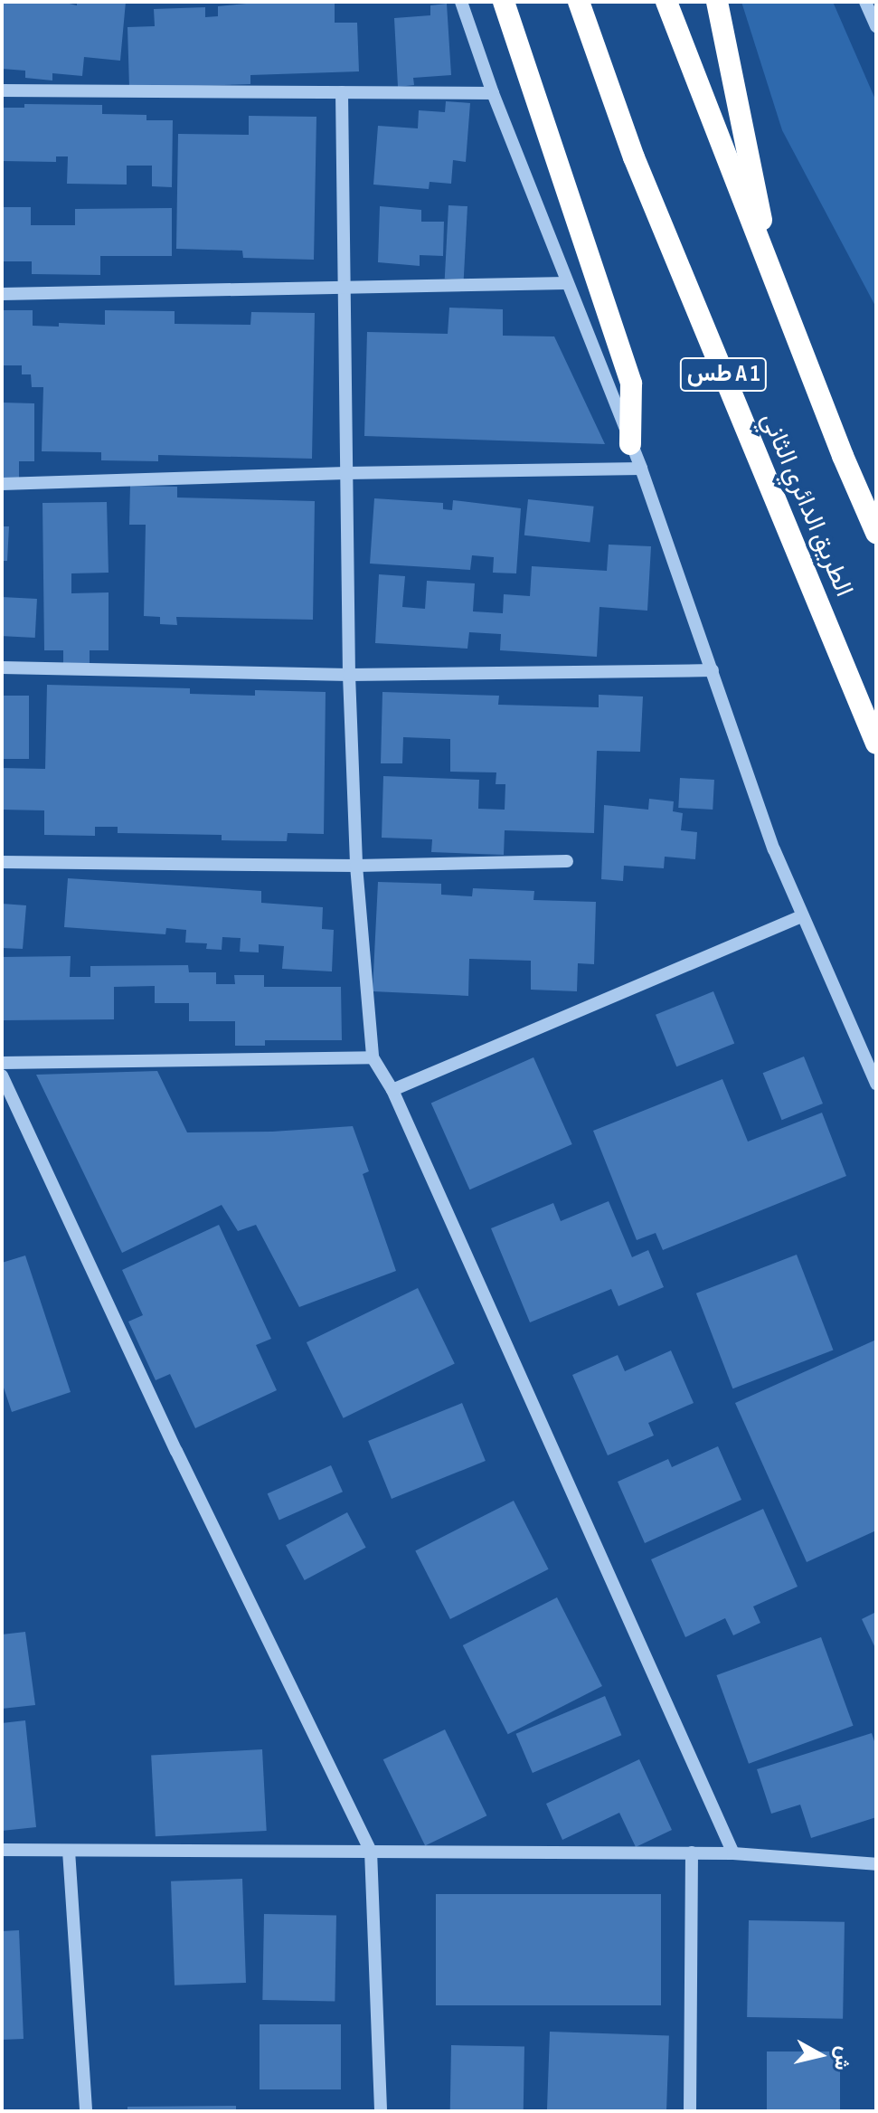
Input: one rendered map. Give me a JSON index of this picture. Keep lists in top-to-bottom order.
{
  "streets": {
    "highway": ["طس A 1", "الطريق الدائري الثاني"]
  },
  "north": "right"
}
